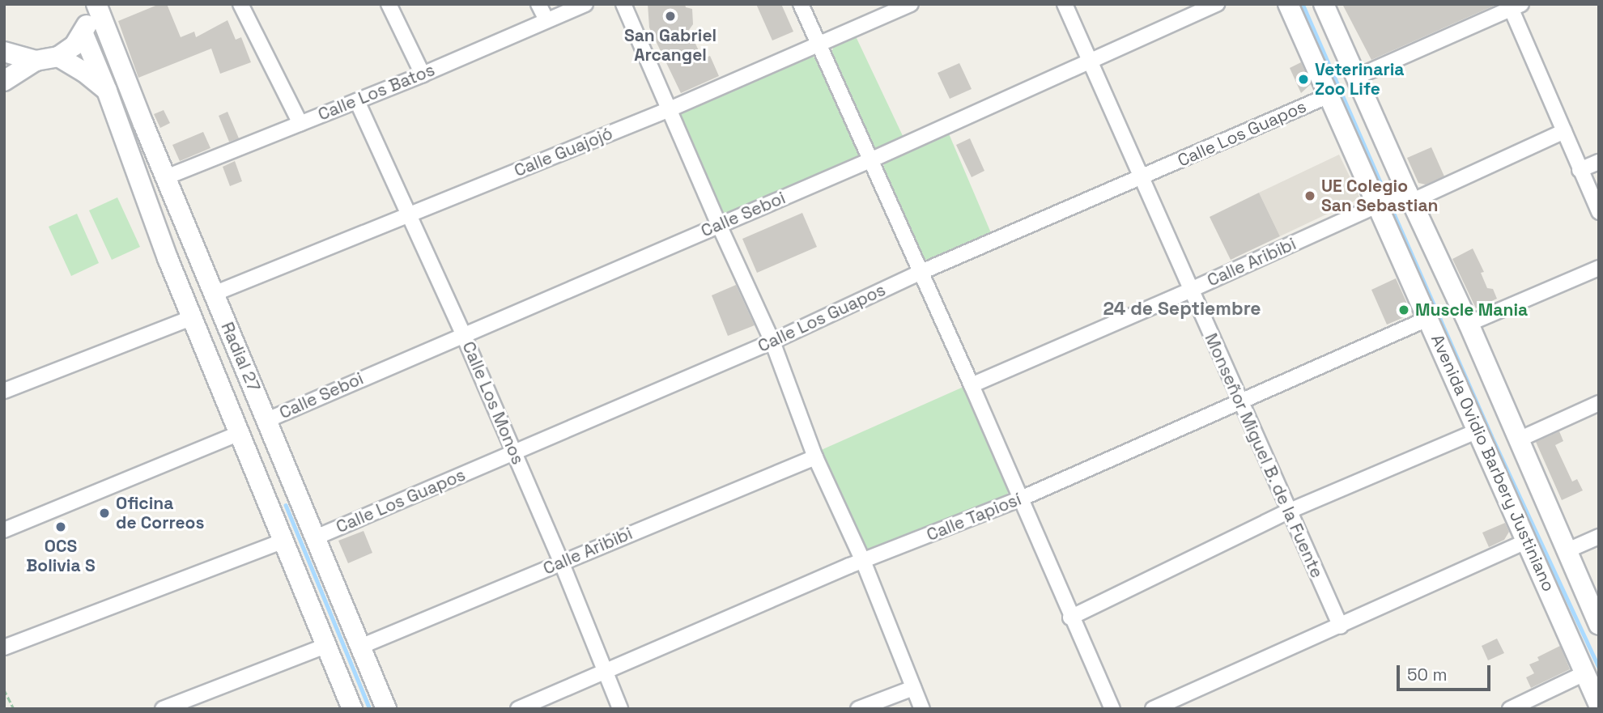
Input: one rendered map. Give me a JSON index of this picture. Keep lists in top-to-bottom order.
{
  "streets": {
    "street": [
      "Calle Los Batos",
      "Calle Los Guapos",
      "Calle Guajojó",
      "Calle Seboi",
      "Calle Aribibi",
      "Radial 27",
      "Calle Los Monos",
      "Monseñor Miguel B. de la Fuente",
      "Avenida Ovidio Barbery Justiniano",
      "Calle Tapiosí"
    ]
  },
  "crossings": [
    ["Calle Los Batos", "Radial 27"],
    ["Calle Los Batos", "Calle Los Monos"],
    ["Calle Los Guapos", "Radial 27"],
    ["Calle Los Guapos", "Calle Los Monos"],
    ["Calle Los Guapos", "Monseñor Miguel B. de la Fuente"],
    ["Calle Los Guapos", "Avenida Ovidio Barbery Justiniano"],
    ["Calle Guajojó", "Radial 27"],
    ["Calle Guajojó", "Calle Los Monos"],
    ["Calle Seboi", "Radial 27"],
    ["Calle Seboi", "Calle Los Monos"],
    ["Calle Seboi", "Monseñor Miguel B. de la Fuente"],
    ["Calle Aribibi", "Radial 27"],
    ["Calle Aribibi", "Calle Los Monos"],
    ["Calle Aribibi", "Monseñor Miguel B. de la Fuente"],
    ["Calle Aribibi", "Avenida Ovidio Barbery Justiniano"],
    ["Calle Los Monos", "Calle Tapiosí"],
    ["Monseñor Miguel B. de la Fuente", "Calle Tapiosí"],
    ["Avenida Ovidio Barbery Justiniano", "Calle Tapiosí"]
  ],
  "districts": ["24 de Septiembre"],
  "places": [
    "San Gabriel Arcangel",
    "Veterinaria Zoo Life",
    "UE Colegio San Sebastian",
    "Muscle Mania",
    "Oficina de Correos",
    "OCS Bolivia S"
  ],
  "scale_bar": "50 m"
}
